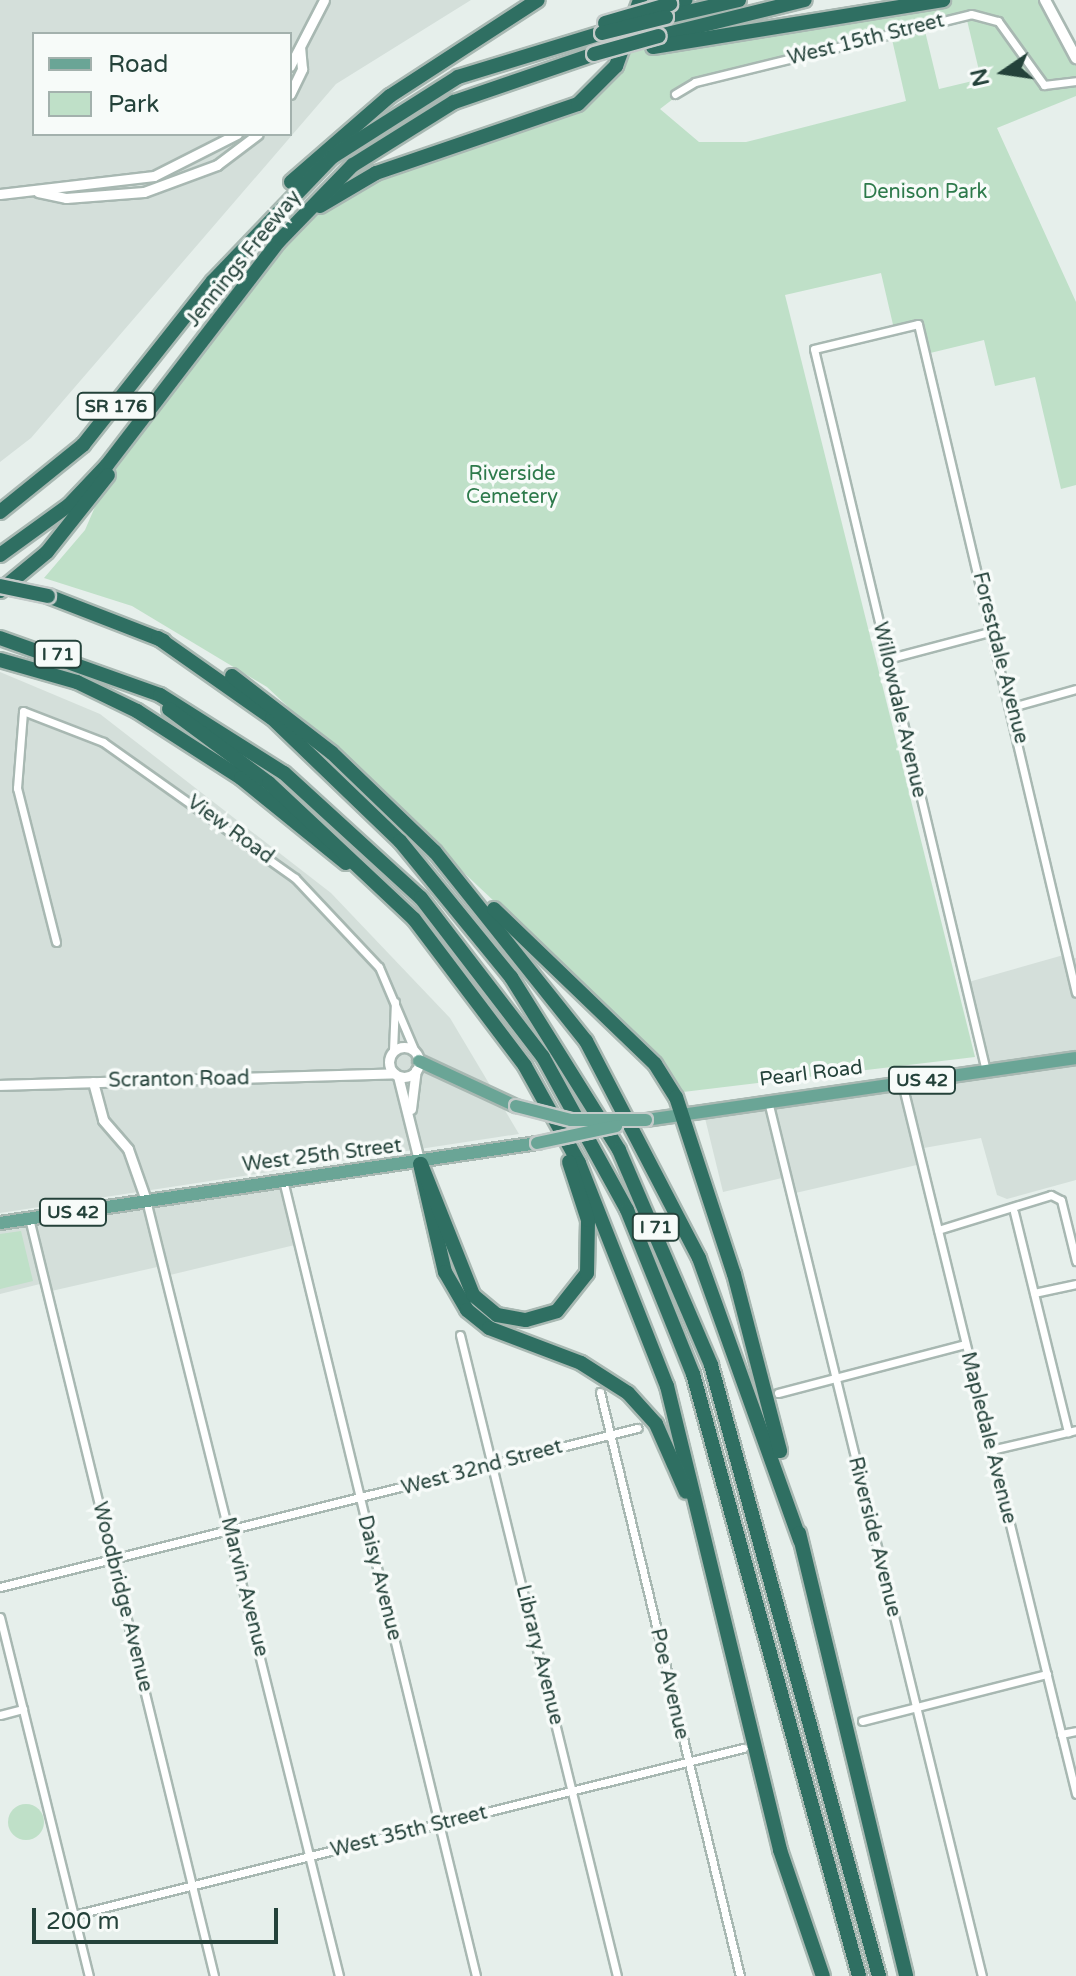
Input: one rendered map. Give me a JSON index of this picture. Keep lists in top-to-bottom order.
{
  "streets": {
    "highway": ["Jennings Freeway", "SR 176", "I 71"],
    "main road": ["Pearl Road", "US 42", "West 25th Street"],
    "street": [
      "West 15th Street",
      "Forestdale Avenue",
      "Willowdale Avenue",
      "View Road",
      "Scranton Road",
      "Mapledale Avenue",
      "West 32nd Street",
      "Riverside Avenue",
      "Daisy Avenue",
      "Marvin Avenue",
      "Woodbridge Avenue",
      "Library Avenue",
      "Poe Avenue",
      "West 35th Street"
    ]
  },
  "crossings": [
    ["Forestdale Avenue", "Willowdale Avenue"],
    ["Willowdale Avenue", "Pearl Road"],
    ["View Road", "Scranton Road"],
    ["Pearl Road", "West 25th Street"],
    ["Pearl Road", "Mapledale Avenue"],
    ["Pearl Road", "Riverside Avenue"],
    ["West 25th Street", "Daisy Avenue"],
    ["West 25th Street", "Marvin Avenue"],
    ["West 25th Street", "Woodbridge Avenue"],
    ["West 32nd Street", "Daisy Avenue"],
    ["West 32nd Street", "Marvin Avenue"],
    ["West 32nd Street", "Woodbridge Avenue"],
    ["West 32nd Street", "Library Avenue"],
    ["West 32nd Street", "Poe Avenue"],
    ["Daisy Avenue", "West 35th Street"],
    ["Marvin Avenue", "West 35th Street"],
    ["Woodbridge Avenue", "West 35th Street"],
    ["Library Avenue", "West 35th Street"],
    ["Poe Avenue", "West 35th Street"]
  ],
  "parks": ["Denison Park", "Riverside Cemetery"],
  "legend": ["Road", "Park"],
  "scale_bar": "200 m",
  "north": "left"
}
